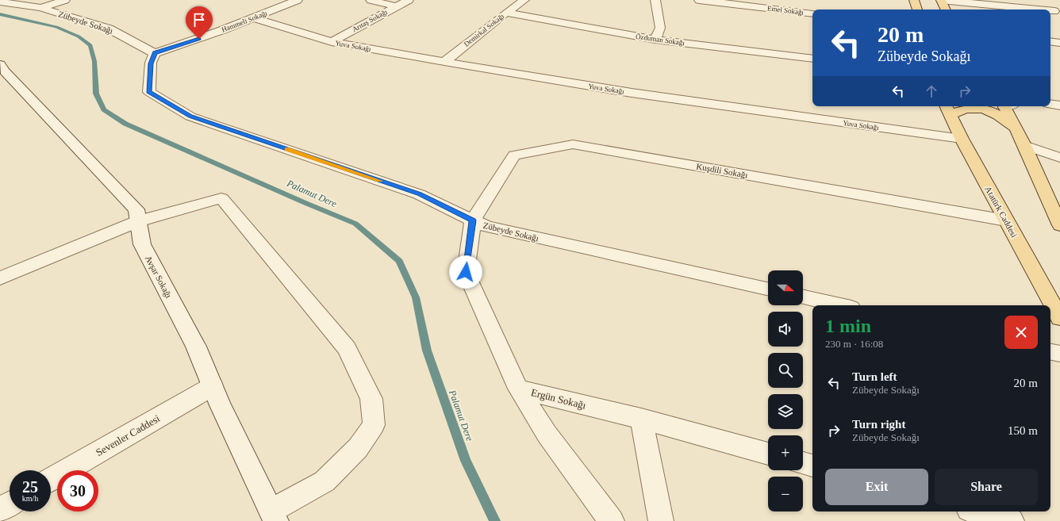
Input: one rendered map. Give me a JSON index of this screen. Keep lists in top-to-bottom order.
{
  "streets": {
    "main road": ["Atatürk Caddesi"],
    "street": [
      "Emel Sokağı",
      "Arıtaş Sokağı",
      "Hanımeli Sokağı",
      "Zübeyde Sokağı",
      "Demirkal Sokağı",
      "Özduman Sokağı",
      "Yuva Sokağı",
      "Kuşdili Sokağı",
      "Avşar Sokağı",
      "Ergün Sokağı",
      "Sevenler Caddesi"
    ]
  },
  "crossings": [
    ["Arıtaş Sokağı", "Yuva Sokağı"],
    ["Hanımeli Sokağı", "Zübeyde Sokağı"],
    ["Hanımeli Sokağı", "Yuva Sokağı"],
    ["Zübeyde Sokağı", "Kuşdili Sokağı"],
    ["Demirkal Sokağı", "Özduman Sokağı"],
    ["Demirkal Sokağı", "Yuva Sokağı"],
    ["Yuva Sokağı", "Atatürk Caddesi"],
    ["Kuşdili Sokağı", "Atatürk Caddesi"],
    ["Avşar Sokağı", "Sevenler Caddesi"]
  ],
  "water": ["Palamut Dere"],
  "north": "right",
  "page": {
    "turn": ["20 m", "Zübeyde Sokağı"],
    "map_buttons": ["+", "−"],
    "heading": ["1 min", "230 m · 16:08"],
    "list": [
      {
        "name": "Turn left",
        "note": "Zübeyde Sokağı",
        "value": "20 m"
      },
      {
        "name": "Turn right",
        "note": "Zübeyde Sokağı",
        "value": "150 m"
      }
    ],
    "buttons": ["Exit", "Share"],
    "speed": "25 km/h",
    "limit": "30"
  }
}
